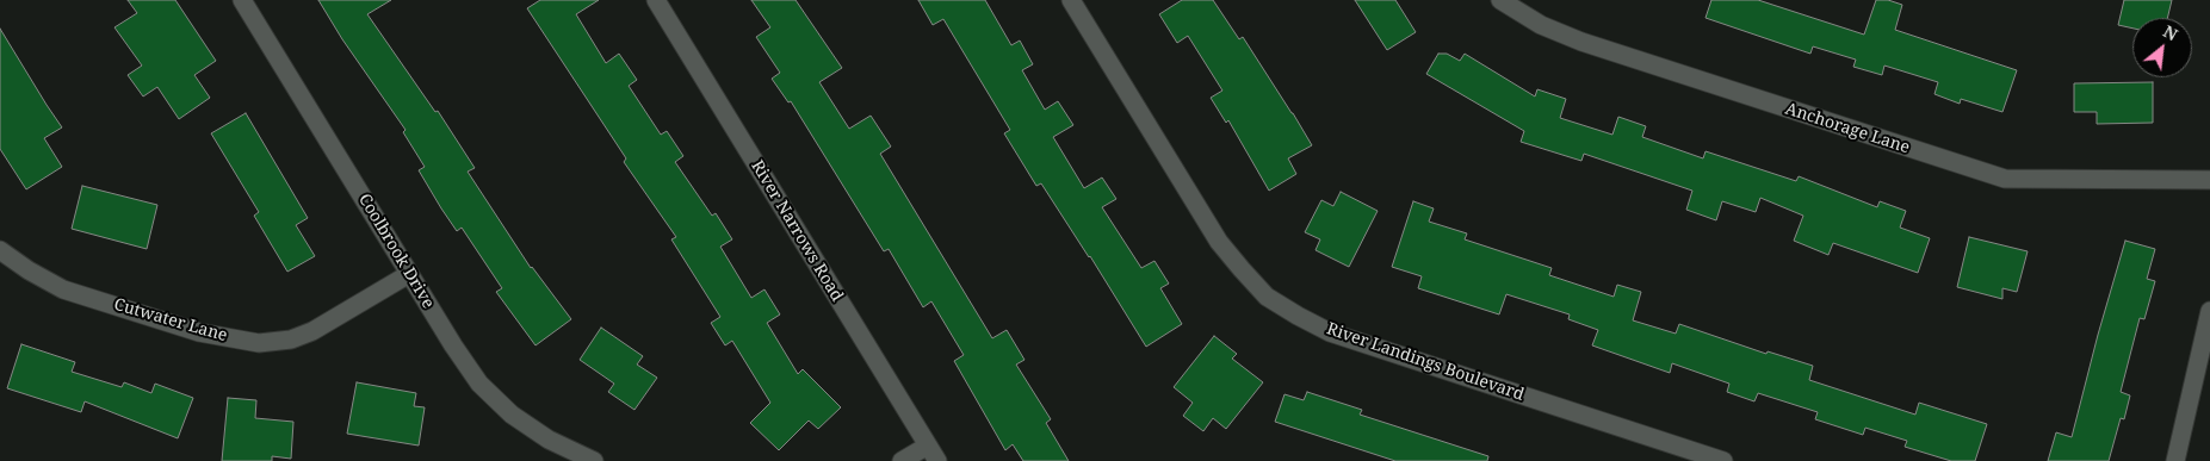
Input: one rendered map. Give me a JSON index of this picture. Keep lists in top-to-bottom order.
{
  "streets": {
    "street": [
      "Anchorage Lane",
      "River Narrows Road",
      "Coolbrook Drive",
      "Cutwater Lane",
      "River Landings Boulevard"
    ]
  },
  "crossings": [
    ["Coolbrook Drive", "Cutwater Lane"]
  ],
  "north": "top right"
}
